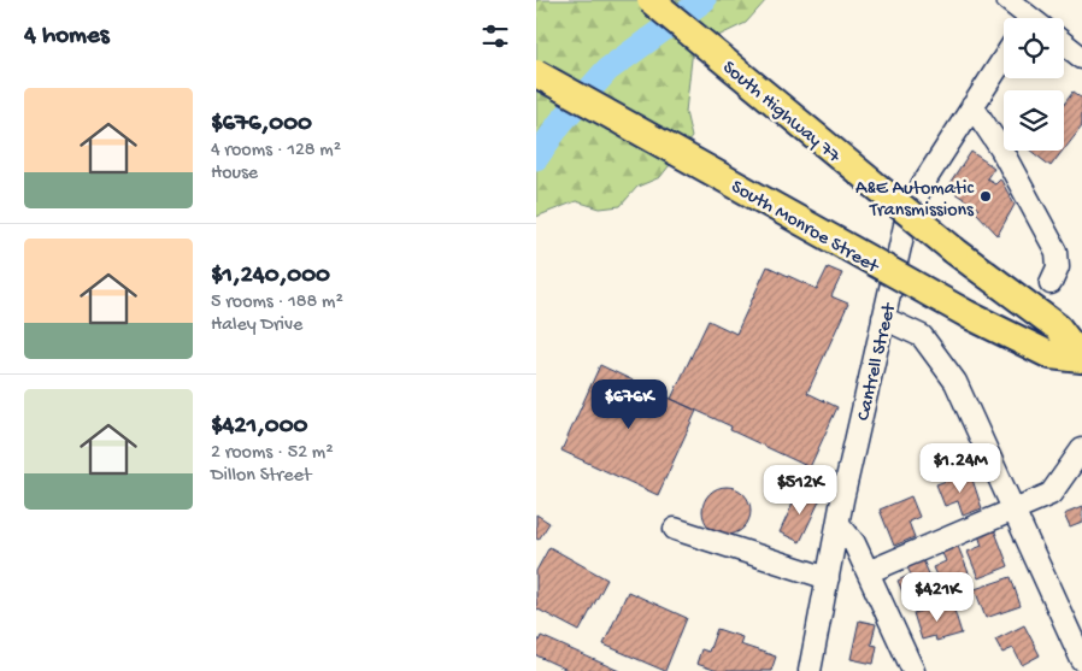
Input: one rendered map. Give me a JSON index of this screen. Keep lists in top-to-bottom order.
{
  "streets": {
    "main road": ["South Highway 77", "South Monroe Street"],
    "street": ["Cantrell Street"]
  },
  "crossings": [
    ["South Highway 77", "South Monroe Street"]
  ],
  "places": ["A&E Automatic Transmissions"],
  "page": {
    "heading": "4 homes",
    "list": [
      {
        "name": "$676,000",
        "note": "4 rooms · 128 m² · House"
      },
      {
        "name": "$1,240,000",
        "note": "5 rooms · 188 m² · Haley Drive"
      },
      {
        "name": "$421,000",
        "note": "2 rooms · 52 m² · Dillon Street"
      }
    ],
    "price": [
      "$676K",
      "$1.24M",
      "$512K",
      "$421K"
    ]
  }
}
